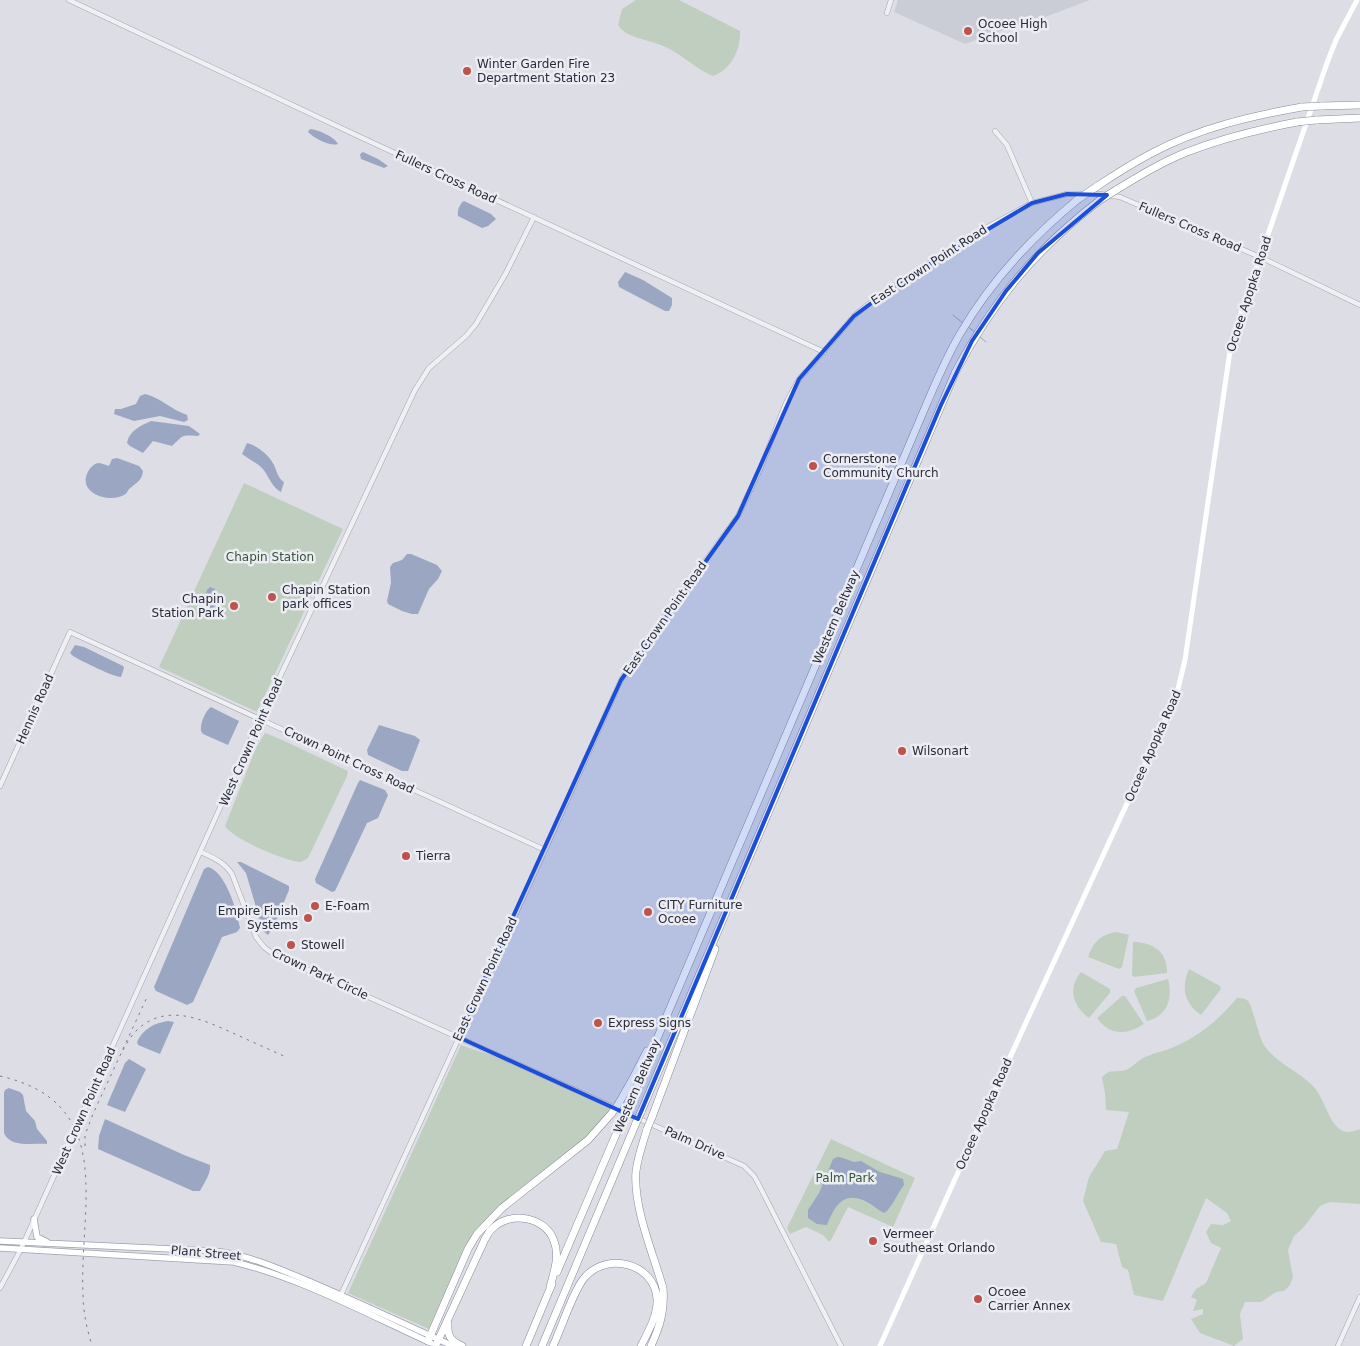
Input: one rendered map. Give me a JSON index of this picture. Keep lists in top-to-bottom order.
{
  "streets": {
    "highway": ["Western Beltway"],
    "main road": ["Ocoee Apopka Road", "Plant Street"],
    "street": [
      "Fullers Cross Road",
      "East Crown Point Road",
      "Hennis Road",
      "West Crown Point Road",
      "Crown Point Cross Road",
      "Crown Park Circle",
      "Palm Drive"
    ]
  },
  "crossings": [
    ["Fullers Cross Road", "East Crown Point Road"],
    ["Fullers Cross Road", "Ocoee Apopka Road"],
    ["Fullers Cross Road", "Western Beltway"],
    ["Fullers Cross Road", "West Crown Point Road"],
    ["East Crown Point Road", "Western Beltway"],
    ["East Crown Point Road", "Crown Point Cross Road"],
    ["East Crown Point Road", "Crown Park Circle"],
    ["East Crown Point Road", "Palm Drive"],
    ["East Crown Point Road", "Plant Street"],
    ["Hennis Road", "Crown Point Cross Road"],
    ["West Crown Point Road", "Crown Point Cross Road"],
    ["West Crown Point Road", "Crown Park Circle"],
    ["West Crown Point Road", "Plant Street"],
    ["Crown Park Circle", "Palm Drive"]
  ],
  "parks": ["Chapin Station", "Palm Park"],
  "places": [
    "Ocoee High School",
    "Winter Garden Fire Department Station 23",
    "Cornerstone Community Church",
    "Chapin Station park offices",
    "Chapin Station Park",
    "Wilsonart",
    "Tierra",
    "E-Foam",
    "CITY Furniture Ocoee",
    "Empire Finish Systems",
    "Stowell",
    "Express Signs",
    "Vermeer Southeast Orlando",
    "Ocoee Carrier Annex"
  ]
}
